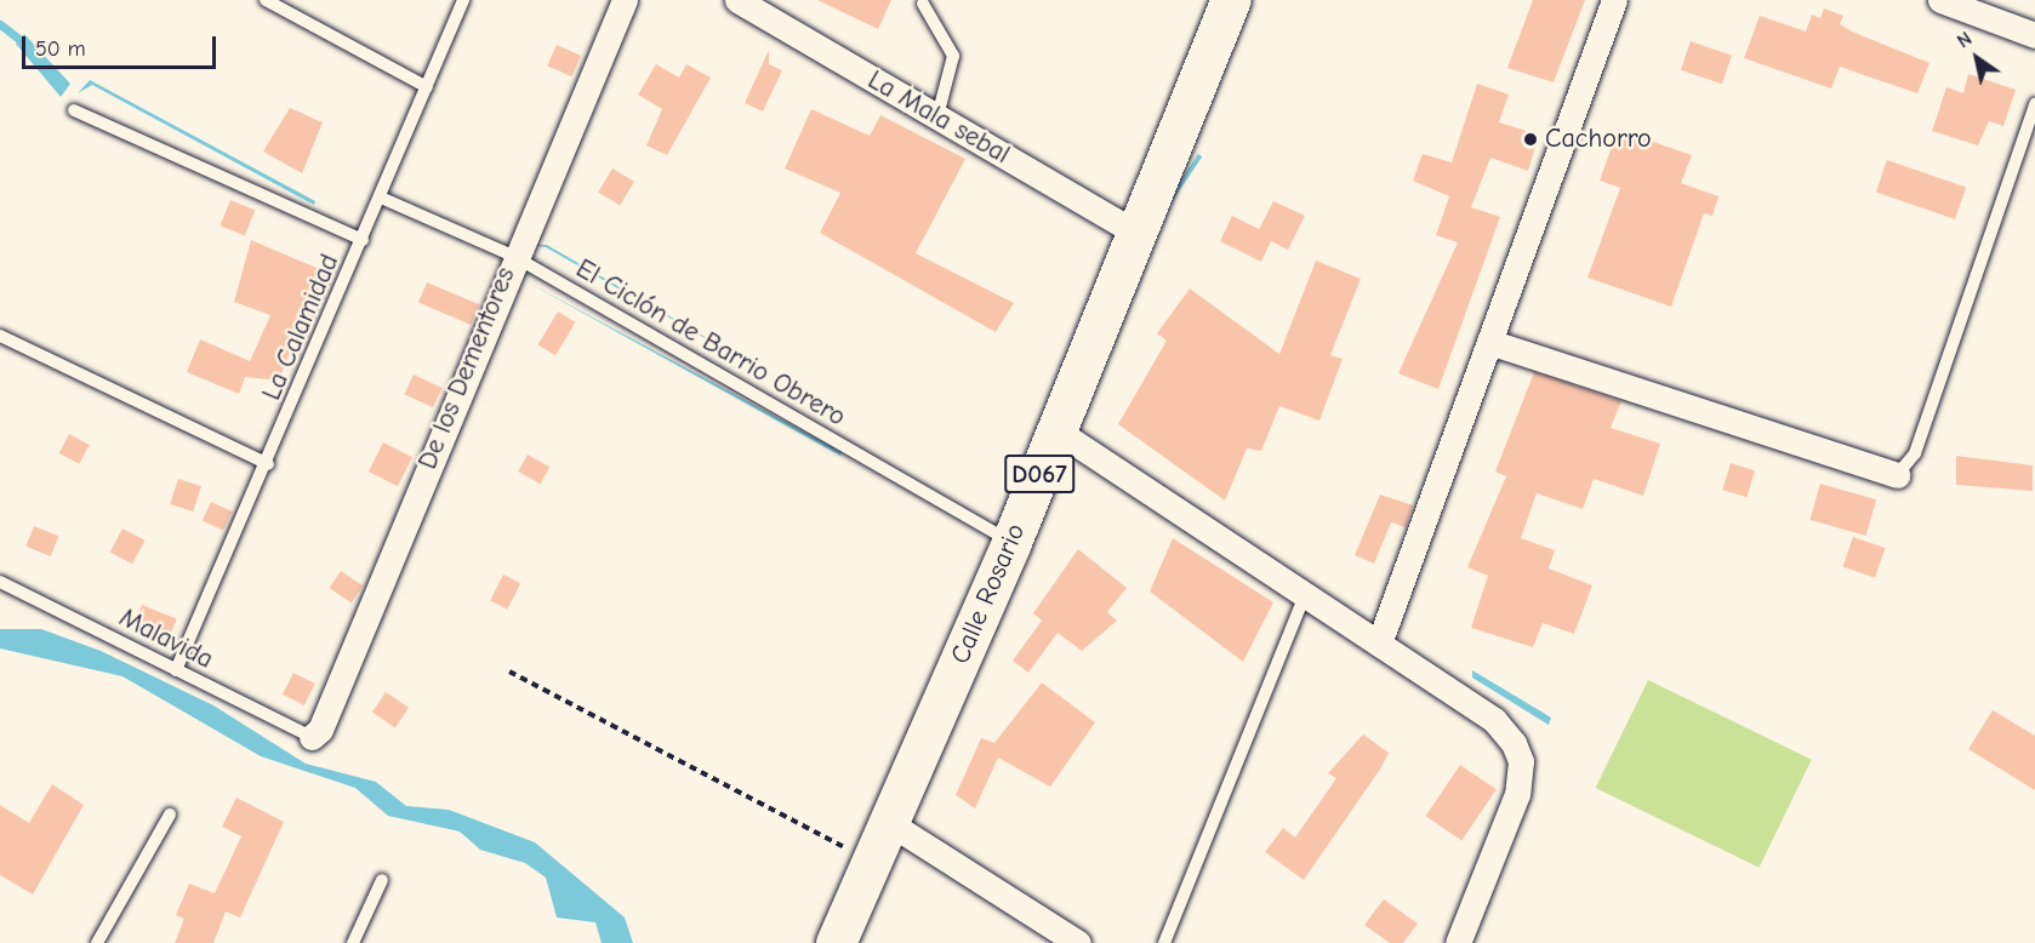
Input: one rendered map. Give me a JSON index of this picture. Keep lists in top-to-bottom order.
{
  "streets": {
    "main road": ["D067", "Calle Rosario"],
    "street": ["La Mala sebal", "De los Dementores"],
    "lane": ["La Calamidad", "El Ciclón de Barrio Obrero", "Malavida"]
  },
  "crossings": [
    ["La Mala sebal", "Calle Rosario"],
    ["La Calamidad", "El Ciclón de Barrio Obrero"],
    ["La Calamidad", "Malavida"],
    ["El Ciclón de Barrio Obrero", "De los Dementores"],
    ["El Ciclón de Barrio Obrero", "Calle Rosario"],
    ["De los Dementores", "Malavida"]
  ],
  "places": ["Cachorro"],
  "scale_bar": "50 m",
  "north": "top left"
}
